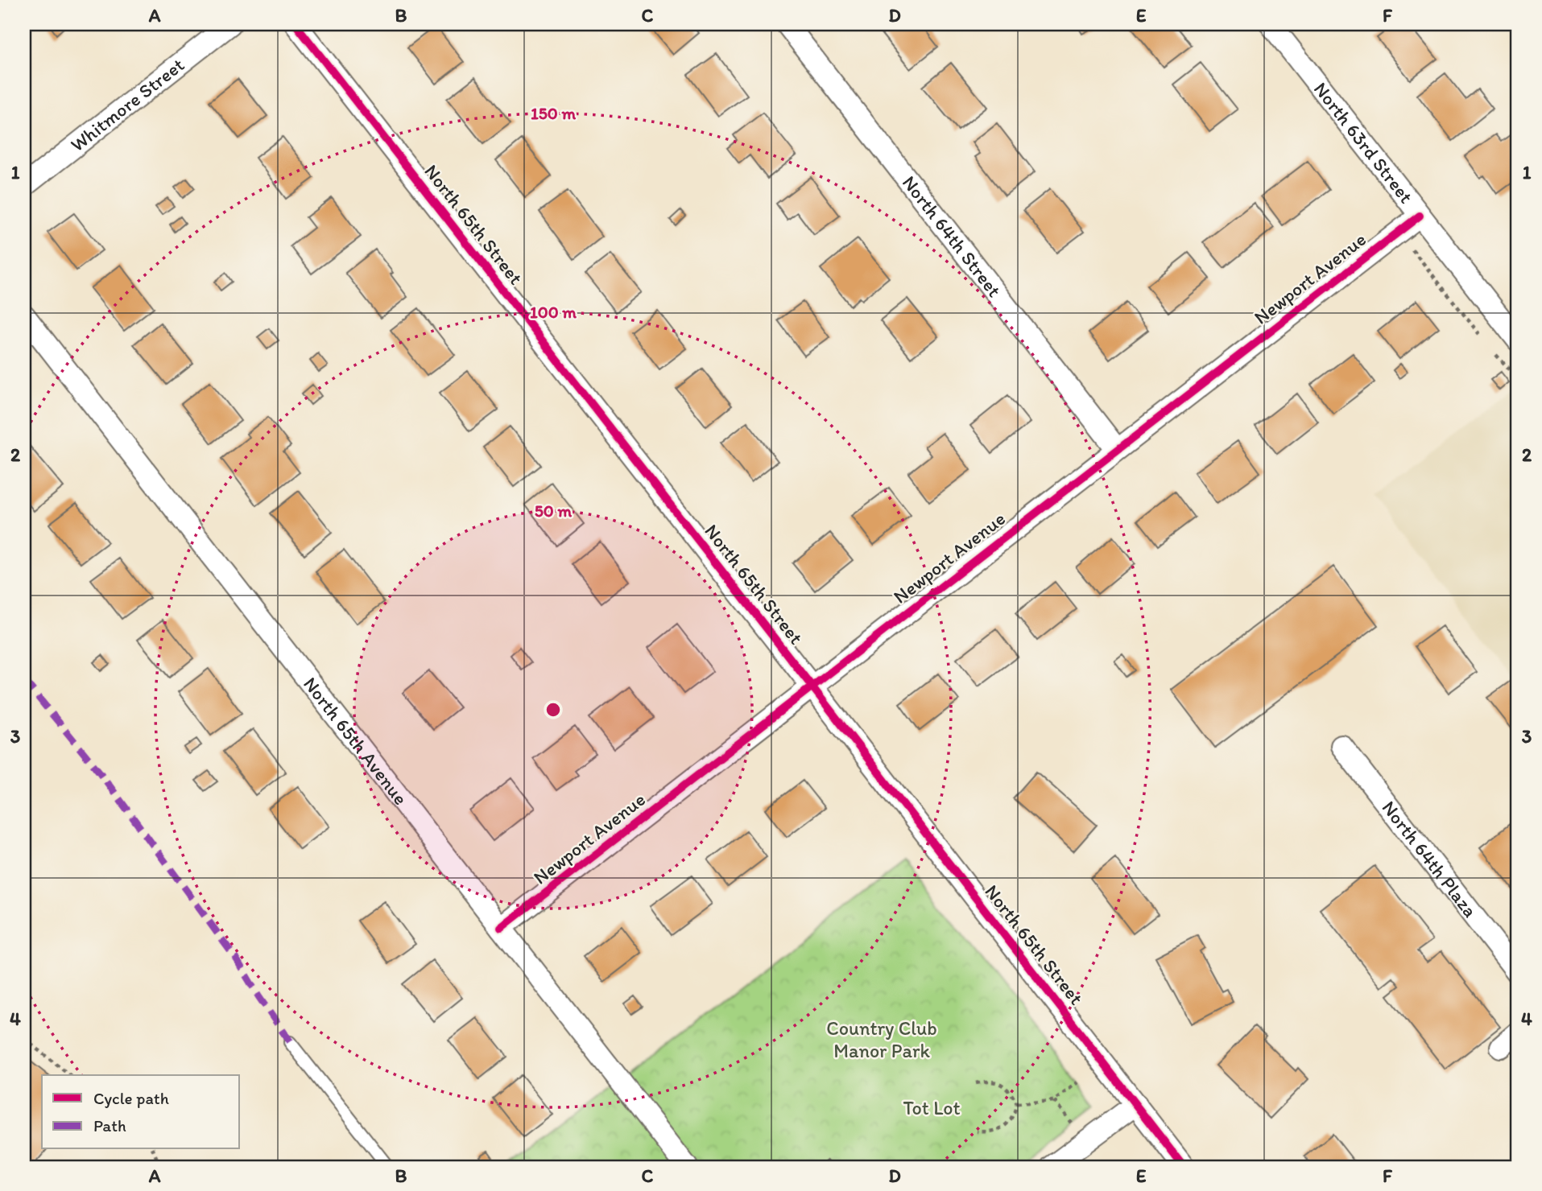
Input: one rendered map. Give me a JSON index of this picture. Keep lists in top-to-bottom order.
{
  "streets": {
    "street": [
      "Whitmore Street",
      "North 63rd Street",
      "North 65th Street",
      "North 64th Street",
      "Newport Avenue",
      "North 65th Avenue",
      "North 64th Plaza"
    ]
  },
  "crossings": [
    ["North 63rd Street", "Newport Avenue"],
    ["North 65th Street", "Newport Avenue"],
    ["North 64th Street", "Newport Avenue"],
    ["Newport Avenue", "North 65th Avenue"]
  ],
  "parks": ["Country Club Manor Park", "Tot Lot"],
  "legend": ["Cycle path", "Path"],
  "grid": {
    "columns": [
      "A",
      "B",
      "C",
      "D",
      "E",
      "F"
    ],
    "rows": [
      "1",
      "2",
      "3",
      "4"
    ]
  },
  "rings": ["150 m", "100 m", "50 m"]
}
